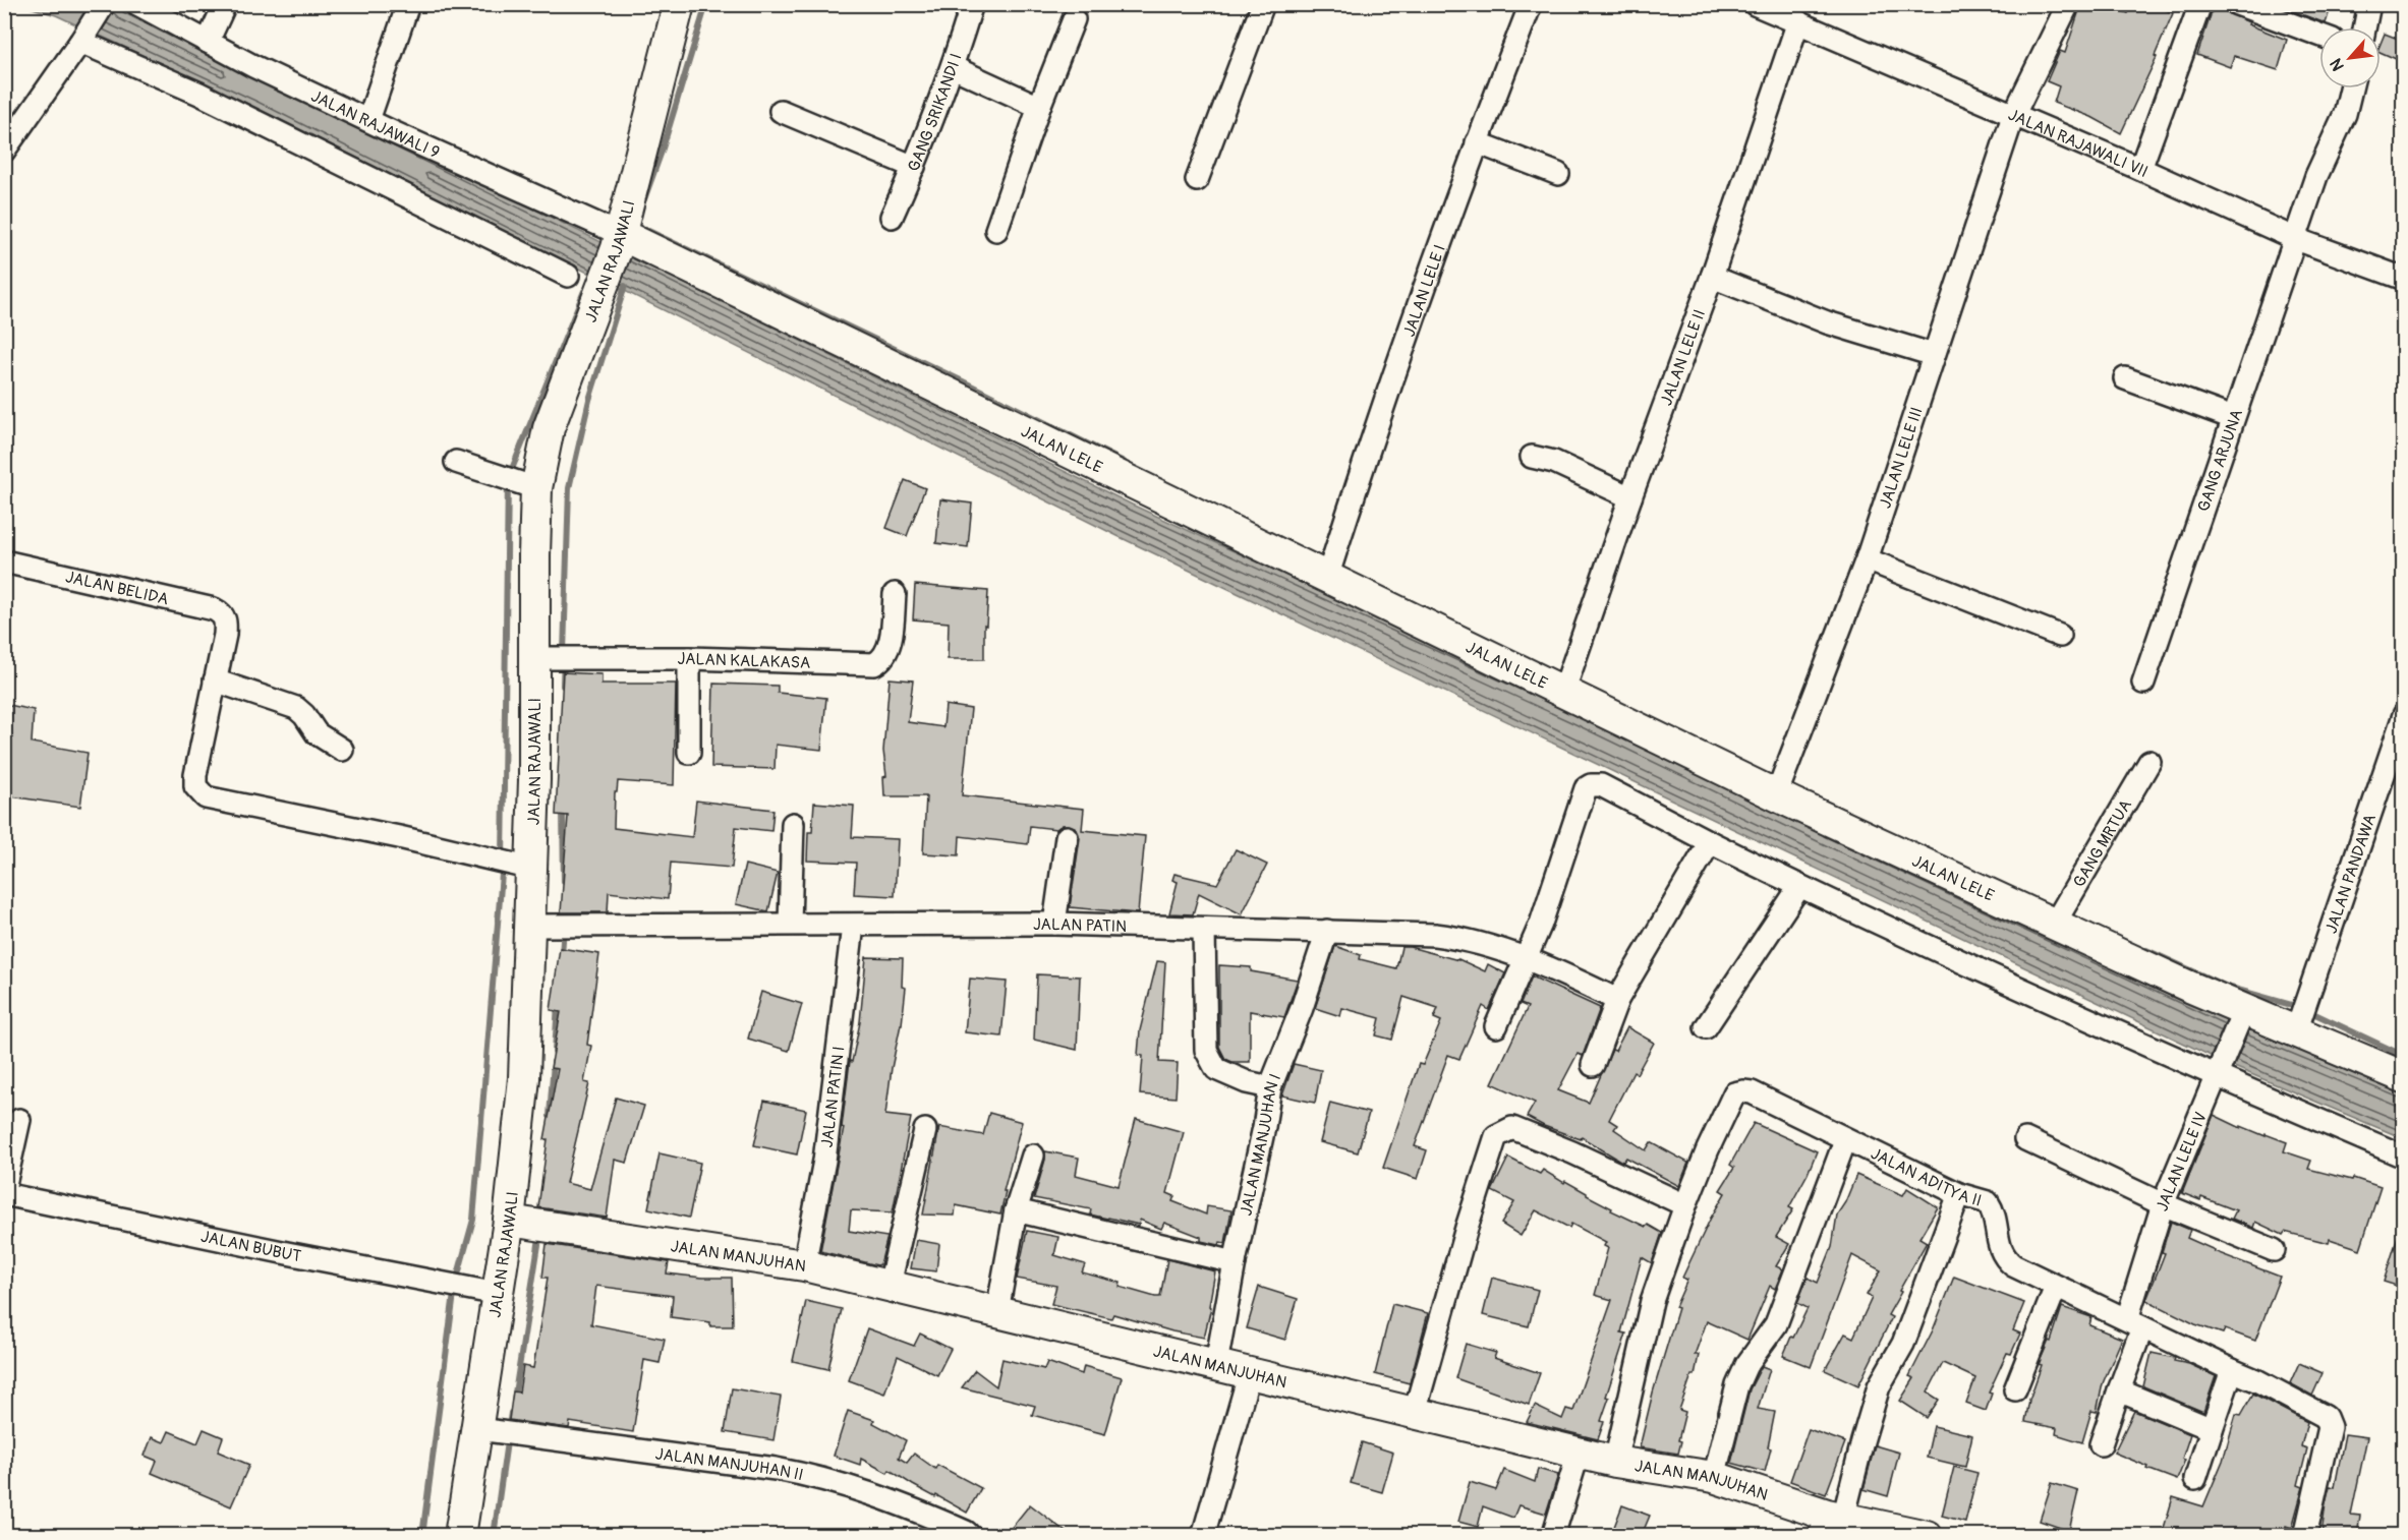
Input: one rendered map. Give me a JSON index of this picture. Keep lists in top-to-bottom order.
{
  "streets": {
    "main road": ["JALAN RAJAWALI", "JALAN LELE", "JALAN MANJUHAN"],
    "street": [
      "GANG SRIKANDI I",
      "JALAN RAJAWALI 9",
      "JALAN RAJAWALI VII",
      "JALAN LELE I",
      "JALAN LELE II",
      "JALAN LELE III",
      "GANG ARJUNA",
      "JALAN BELIDA",
      "JALAN KALAKASA",
      "GANG MRTUA",
      "JALAN PANDAWA",
      "JALAN PATIN",
      "JALAN PATIN I",
      "JALAN MANJUHAN I",
      "JALAN LELE IV",
      "JALAN ADITYA II",
      "JALAN BUBUT",
      "JALAN MANJUHAN II"
    ]
  },
  "crossings": [
    ["JALAN RAJAWALI 9", "JALAN RAJAWALI"],
    ["JALAN RAJAWALI 9", "JALAN LELE"],
    ["JALAN RAJAWALI VII", "JALAN LELE II"],
    ["JALAN RAJAWALI VII", "JALAN LELE III"],
    ["JALAN RAJAWALI VII", "GANG ARJUNA"],
    ["JALAN RAJAWALI", "JALAN LELE"],
    ["JALAN RAJAWALI", "JALAN KALAKASA"],
    ["JALAN RAJAWALI", "JALAN PATIN"],
    ["JALAN RAJAWALI", "JALAN BUBUT"],
    ["JALAN RAJAWALI", "JALAN MANJUHAN"],
    ["JALAN RAJAWALI", "JALAN MANJUHAN II"],
    ["JALAN LELE I", "JALAN LELE"],
    ["JALAN LELE II", "JALAN LELE"],
    ["JALAN LELE", "JALAN LELE III"],
    ["JALAN LELE", "GANG MRTUA"],
    ["JALAN LELE", "JALAN PANDAWA"],
    ["JALAN LELE", "JALAN LELE IV"],
    ["JALAN PATIN", "JALAN PATIN I"],
    ["JALAN PATIN", "JALAN MANJUHAN I"],
    ["JALAN PATIN I", "JALAN MANJUHAN"],
    ["JALAN MANJUHAN I", "JALAN MANJUHAN"],
    ["JALAN LELE IV", "JALAN ADITYA II"],
    ["JALAN ADITYA II", "JALAN MANJUHAN"]
  ],
  "north": "bottom left"
}
